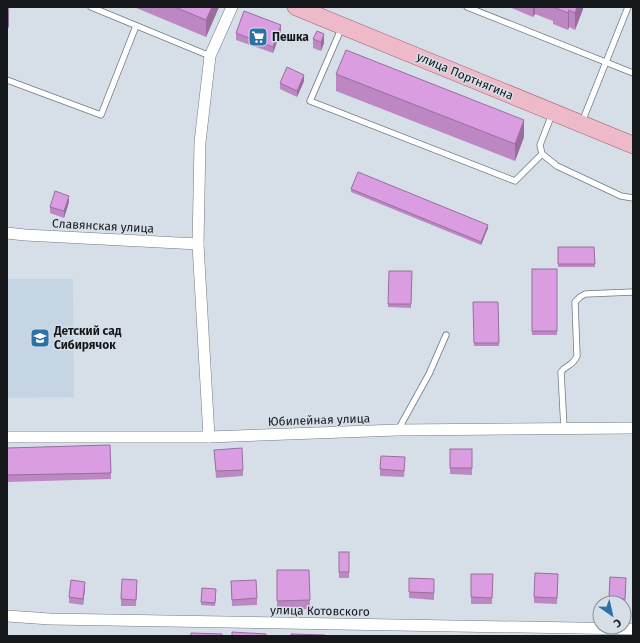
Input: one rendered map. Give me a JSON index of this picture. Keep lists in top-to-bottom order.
{
  "streets": {
    "main road": ["улица Портнягина"],
    "street": ["Славянская улица", "Юбилейная улица", "улица Котовского"]
  },
  "places": {
    "supermarket": ["Пешка"],
    "school or university": ["Детский сад Сибирячок"]
  },
  "north": "bottom right"
}
